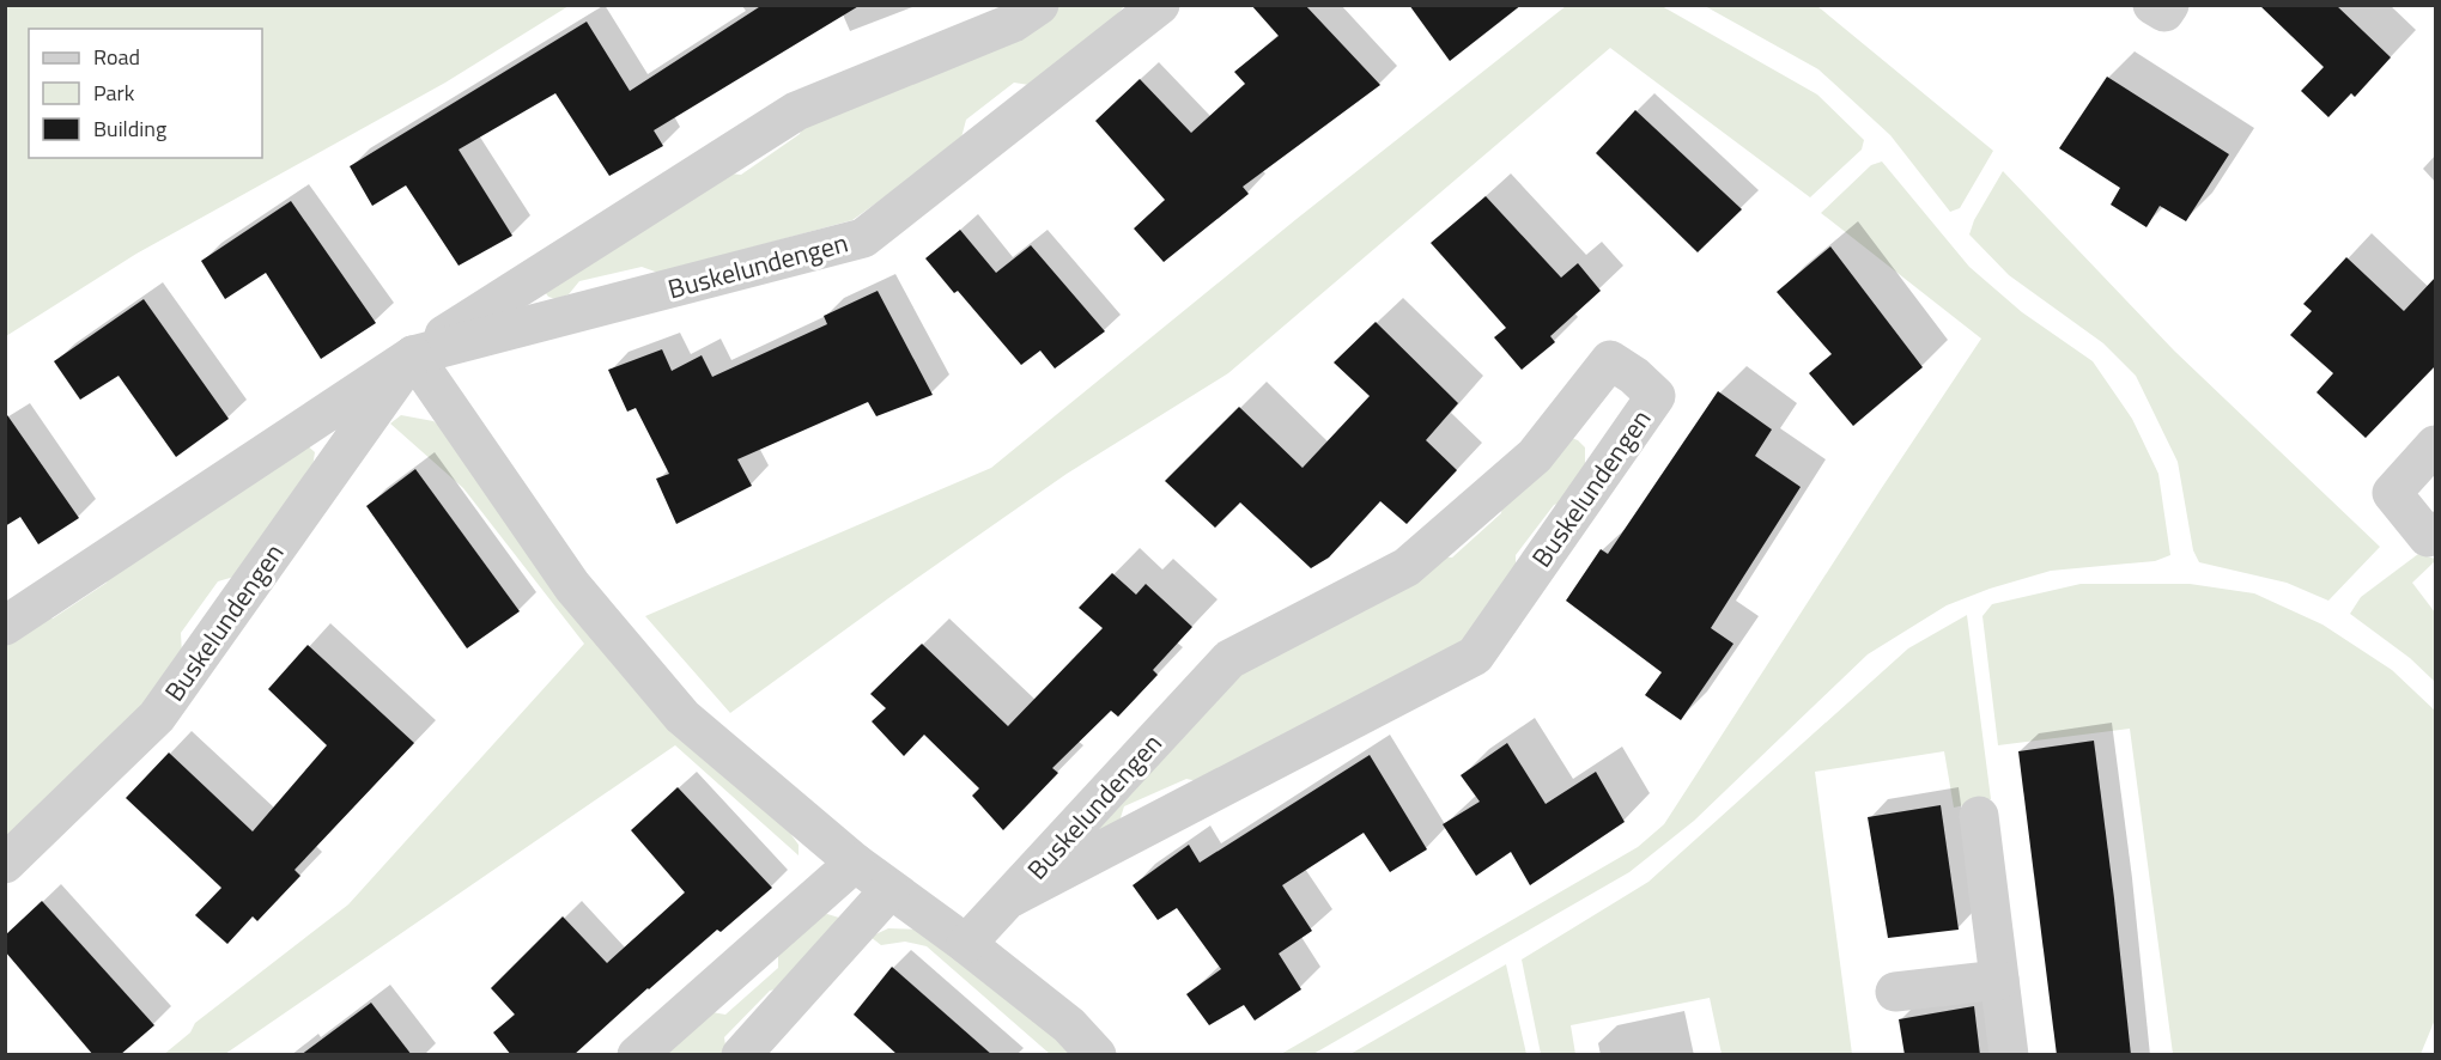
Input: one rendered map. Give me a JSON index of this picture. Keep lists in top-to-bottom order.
{
  "streets": {
    "street": ["Buskelundengen"]
  },
  "legend": ["Road", "Park", "Building"]
}
